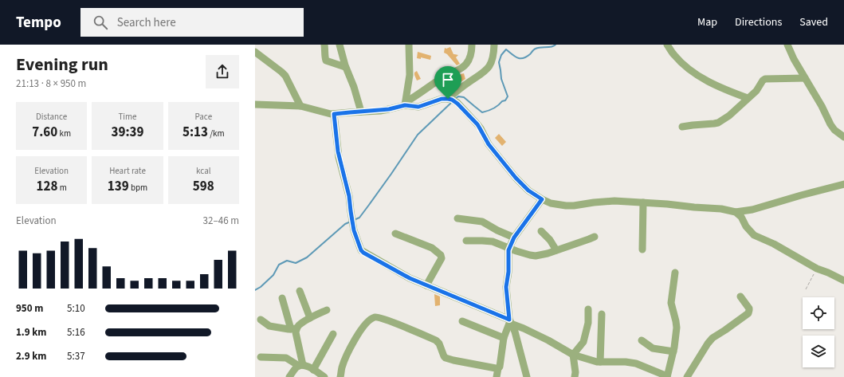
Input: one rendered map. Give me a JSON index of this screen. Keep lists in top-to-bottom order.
{
  "page": {
    "header": "Tempo",
    "search": "Search here",
    "nav": ["Map", "Directions", "Saved"],
    "heading": ["Evening run", "21:13 · 8 × 950 m"],
    "stats": [
      ["Distance", "7.60 km"],
      ["Time", "39:39"],
      ["Pace", "5:13 /km"],
      ["Elevation", "128 m"],
      ["Heart rate", "139 bpm"],
      ["kcal", "598"]
    ],
    "chart": ["Elevation", "32–46 m"],
    "list": [
      {
        "name": "950 m",
        "note": "5:10"
      },
      {
        "name": "1.9 km",
        "note": "5:16"
      },
      {
        "name": "2.9 km",
        "note": "5:37"
      }
    ]
  }
}
